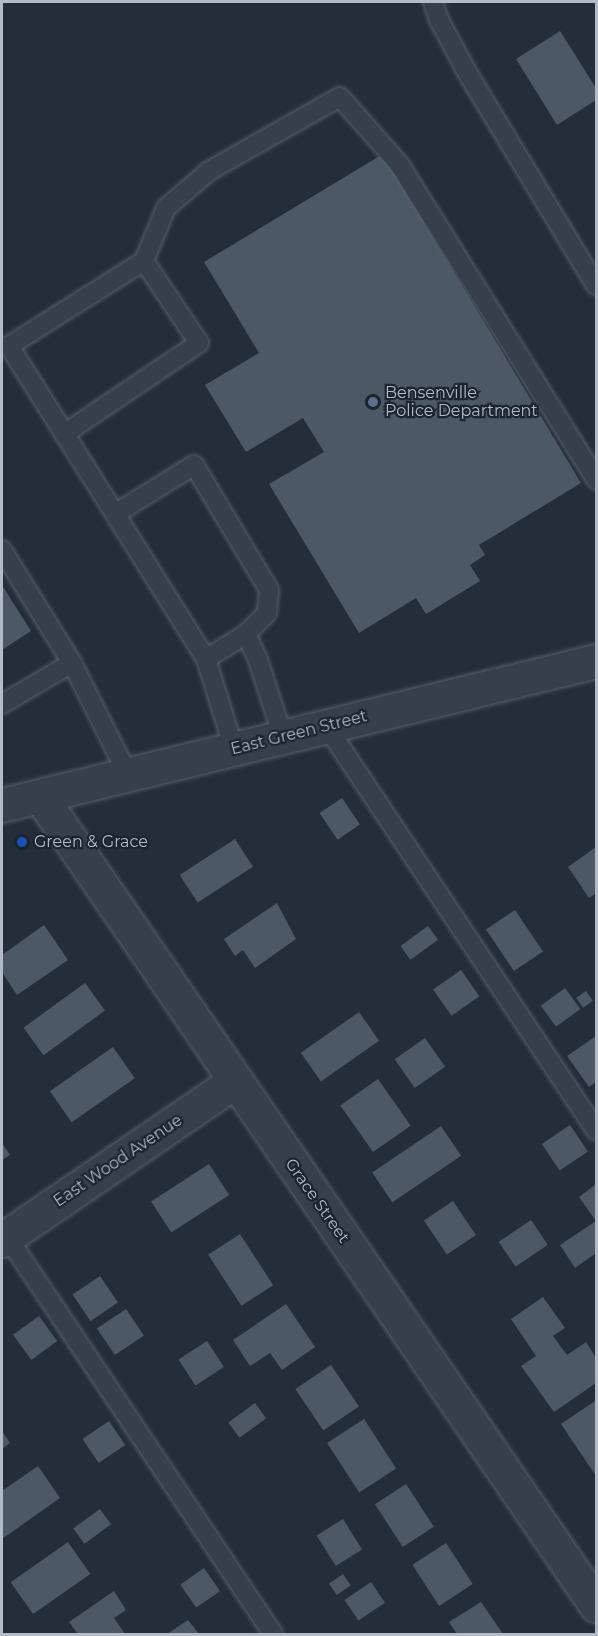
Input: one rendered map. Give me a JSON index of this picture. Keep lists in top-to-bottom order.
{
  "streets": {
    "street": ["East Green Street", "East Wood Avenue", "Grace Street"]
  },
  "crossings": [
    ["East Green Street", "Grace Street"],
    ["East Wood Avenue", "Grace Street"]
  ],
  "places": ["Bensenville Police Department", "Green & Grace"]
}
